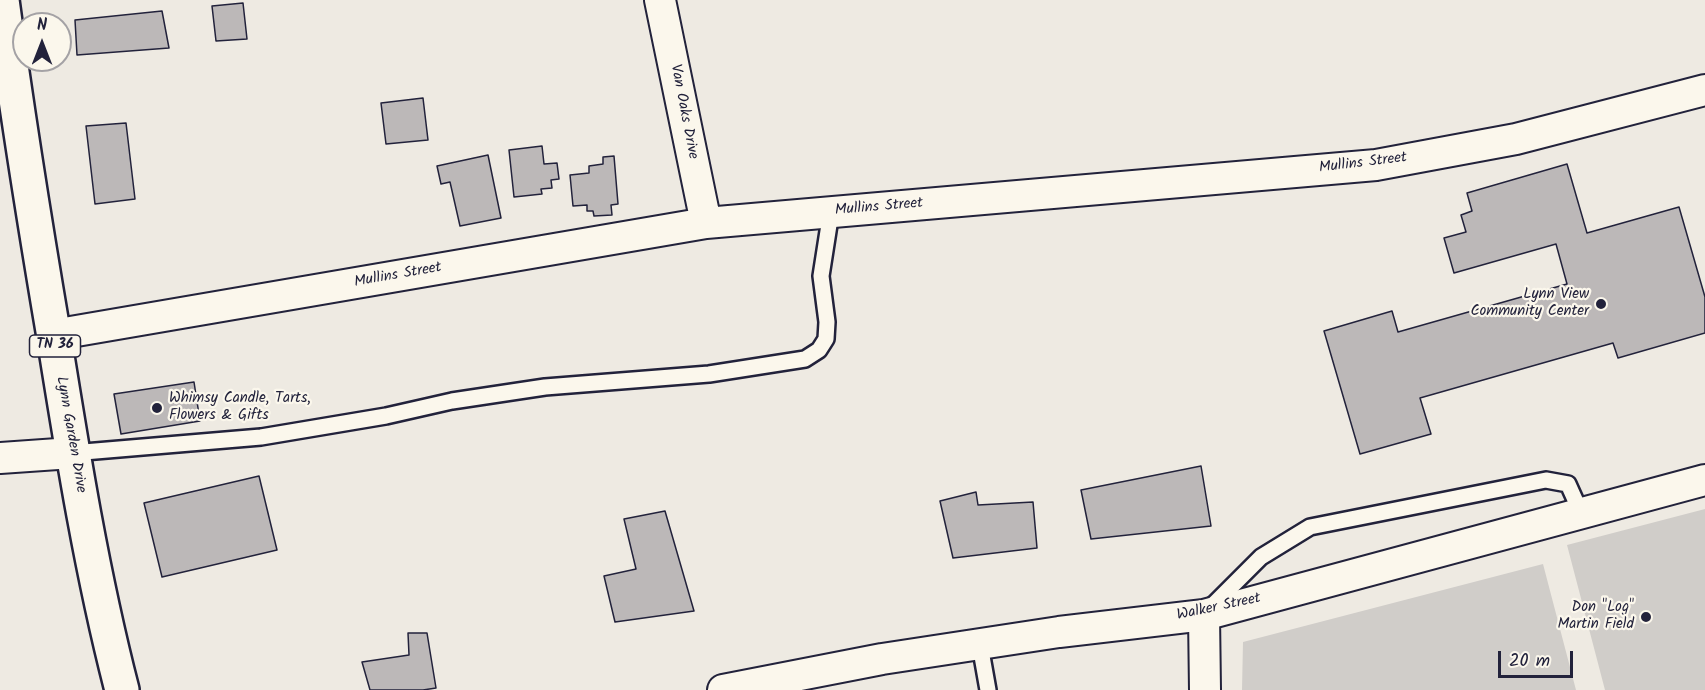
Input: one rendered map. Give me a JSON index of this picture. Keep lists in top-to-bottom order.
{
  "streets": {
    "main road": ["TN 36", "Lynn Garden Drive"],
    "street": ["Van Oaks Drive", "Mullins Street", "Walker Street"]
  },
  "crossings": [
    ["Van Oaks Drive", "Mullins Street"],
    ["Mullins Street", "Lynn Garden Drive"]
  ],
  "places": ["Lynn View Community Center", "Whimsy Candle, Tarts, Flowers & Gifts", "Don \"Log\" Martin Field"],
  "scale_bar": "20 m",
  "north": "top"
}
